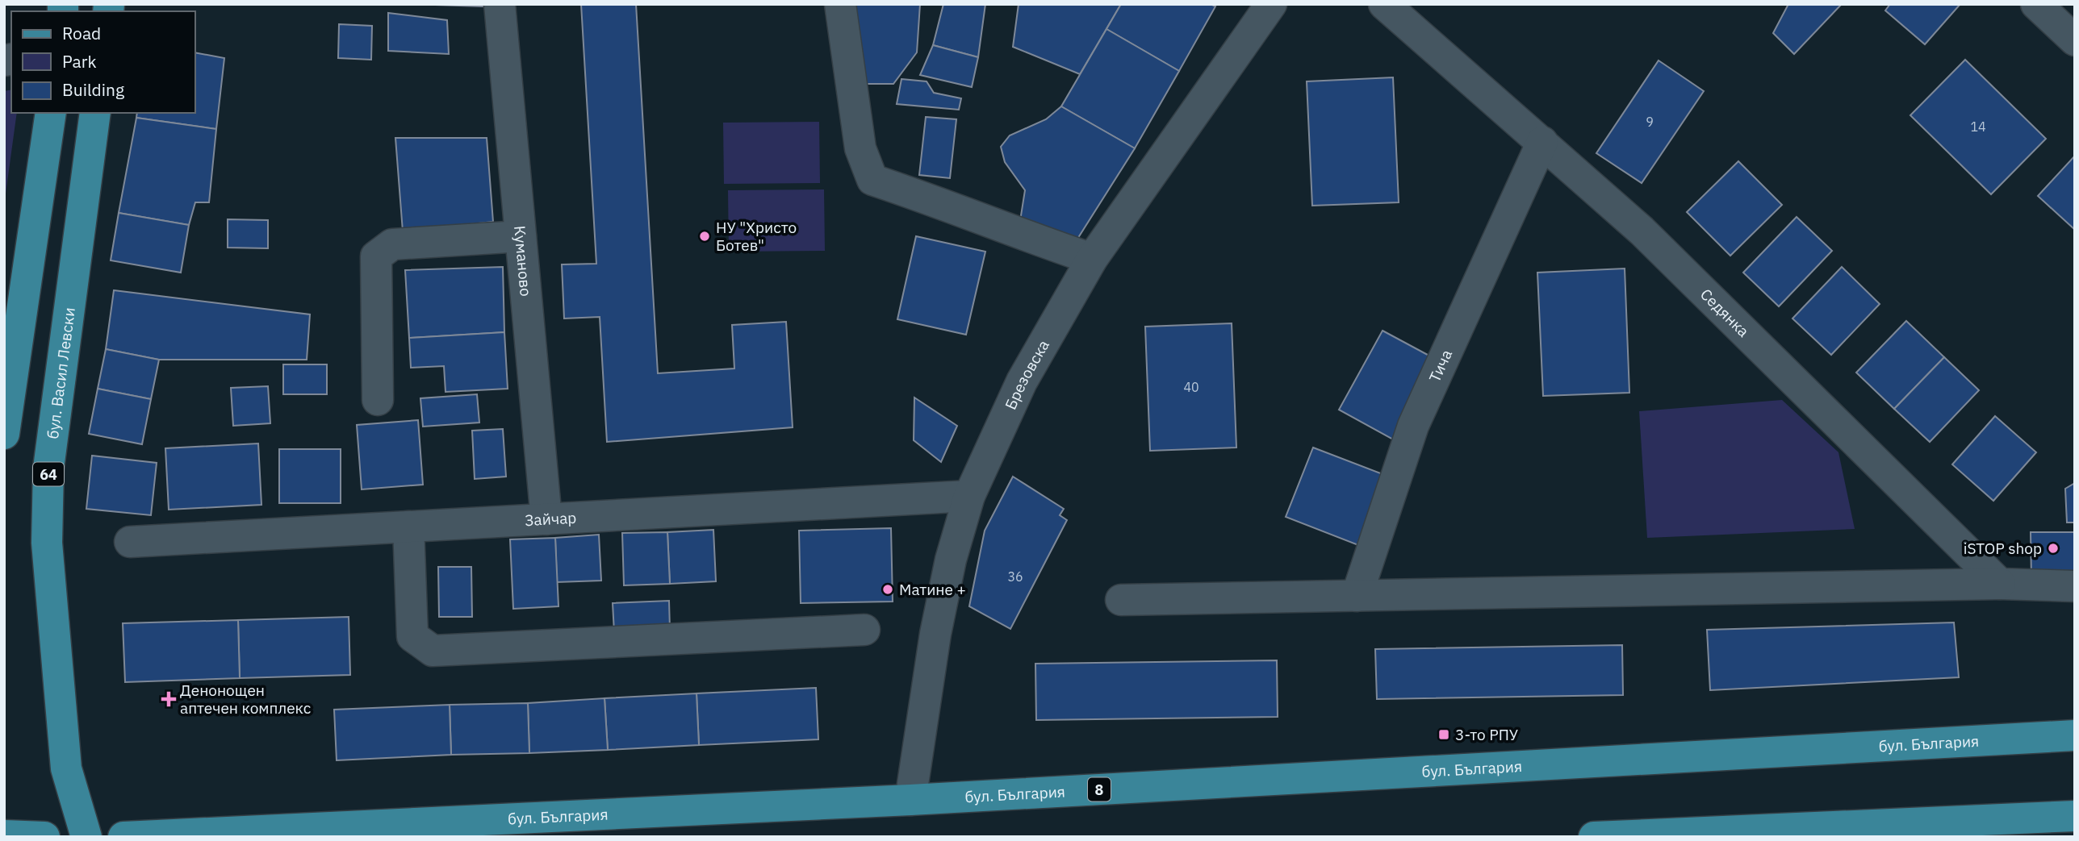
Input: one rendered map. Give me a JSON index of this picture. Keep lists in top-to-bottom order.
{
  "streets": {
    "main road": [
      "бул. Васил Левски",
      "64",
      "бул. България",
      "8"
    ],
    "street": [
      "Куманово",
      "Седянка",
      "Тича",
      "Брезовска",
      "Зайчар"
    ]
  },
  "crossings": [
    ["Куманово", "Зайчар"],
    ["Седянка", "Тича"],
    ["Брезовска", "Зайчар"],
    ["Брезовска", "бул. България"]
  ],
  "places": {
    "other": ["НУ \"Христо Ботев\"", "iSTOP shop", "Матине +"],
    "health": ["Денонощен аптечен комплекс"],
    "transit": ["3-то РПУ"]
  },
  "house_numbers": [
    "9",
    "14",
    "40",
    "36"
  ],
  "legend": ["Road", "Park", "Building"]
}
